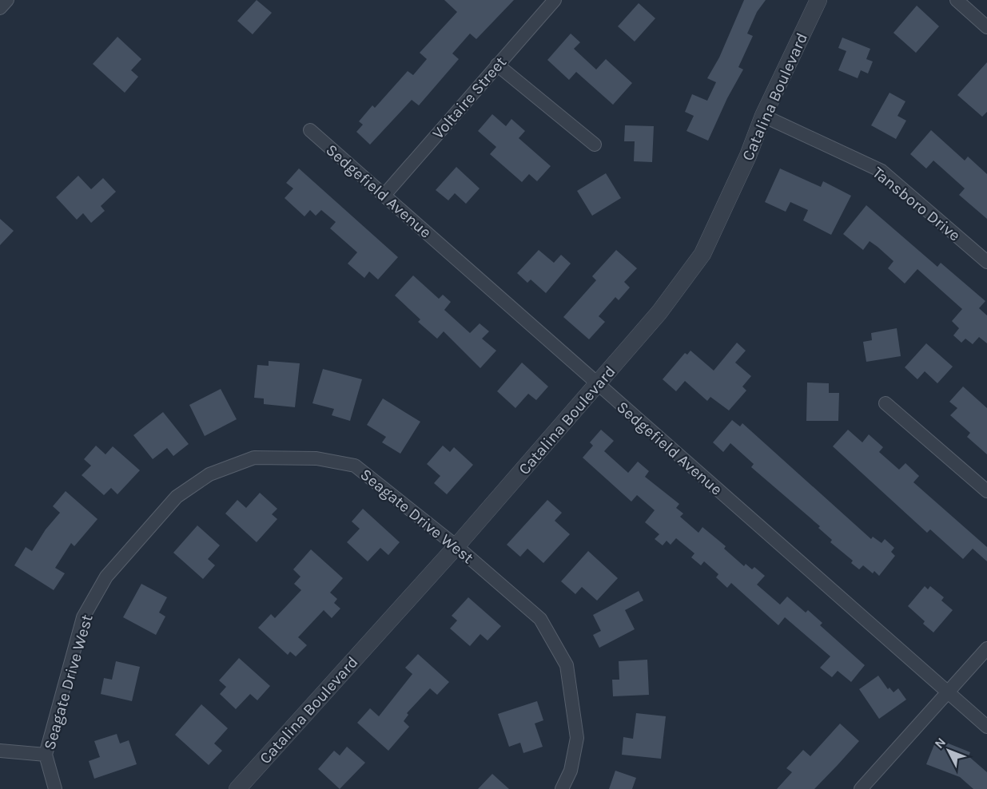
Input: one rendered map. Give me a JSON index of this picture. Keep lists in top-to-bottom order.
{
  "streets": {
    "street": [
      "Catalina Boulevard",
      "Voltaire Street",
      "Sedgefield Avenue",
      "Tansboro Drive",
      "Seagate Drive West"
    ]
  },
  "crossings": [
    ["Catalina Boulevard", "Sedgefield Avenue"],
    ["Catalina Boulevard", "Tansboro Drive"],
    ["Catalina Boulevard", "Seagate Drive West"],
    ["Voltaire Street", "Sedgefield Avenue"]
  ],
  "north": "top left"
}
